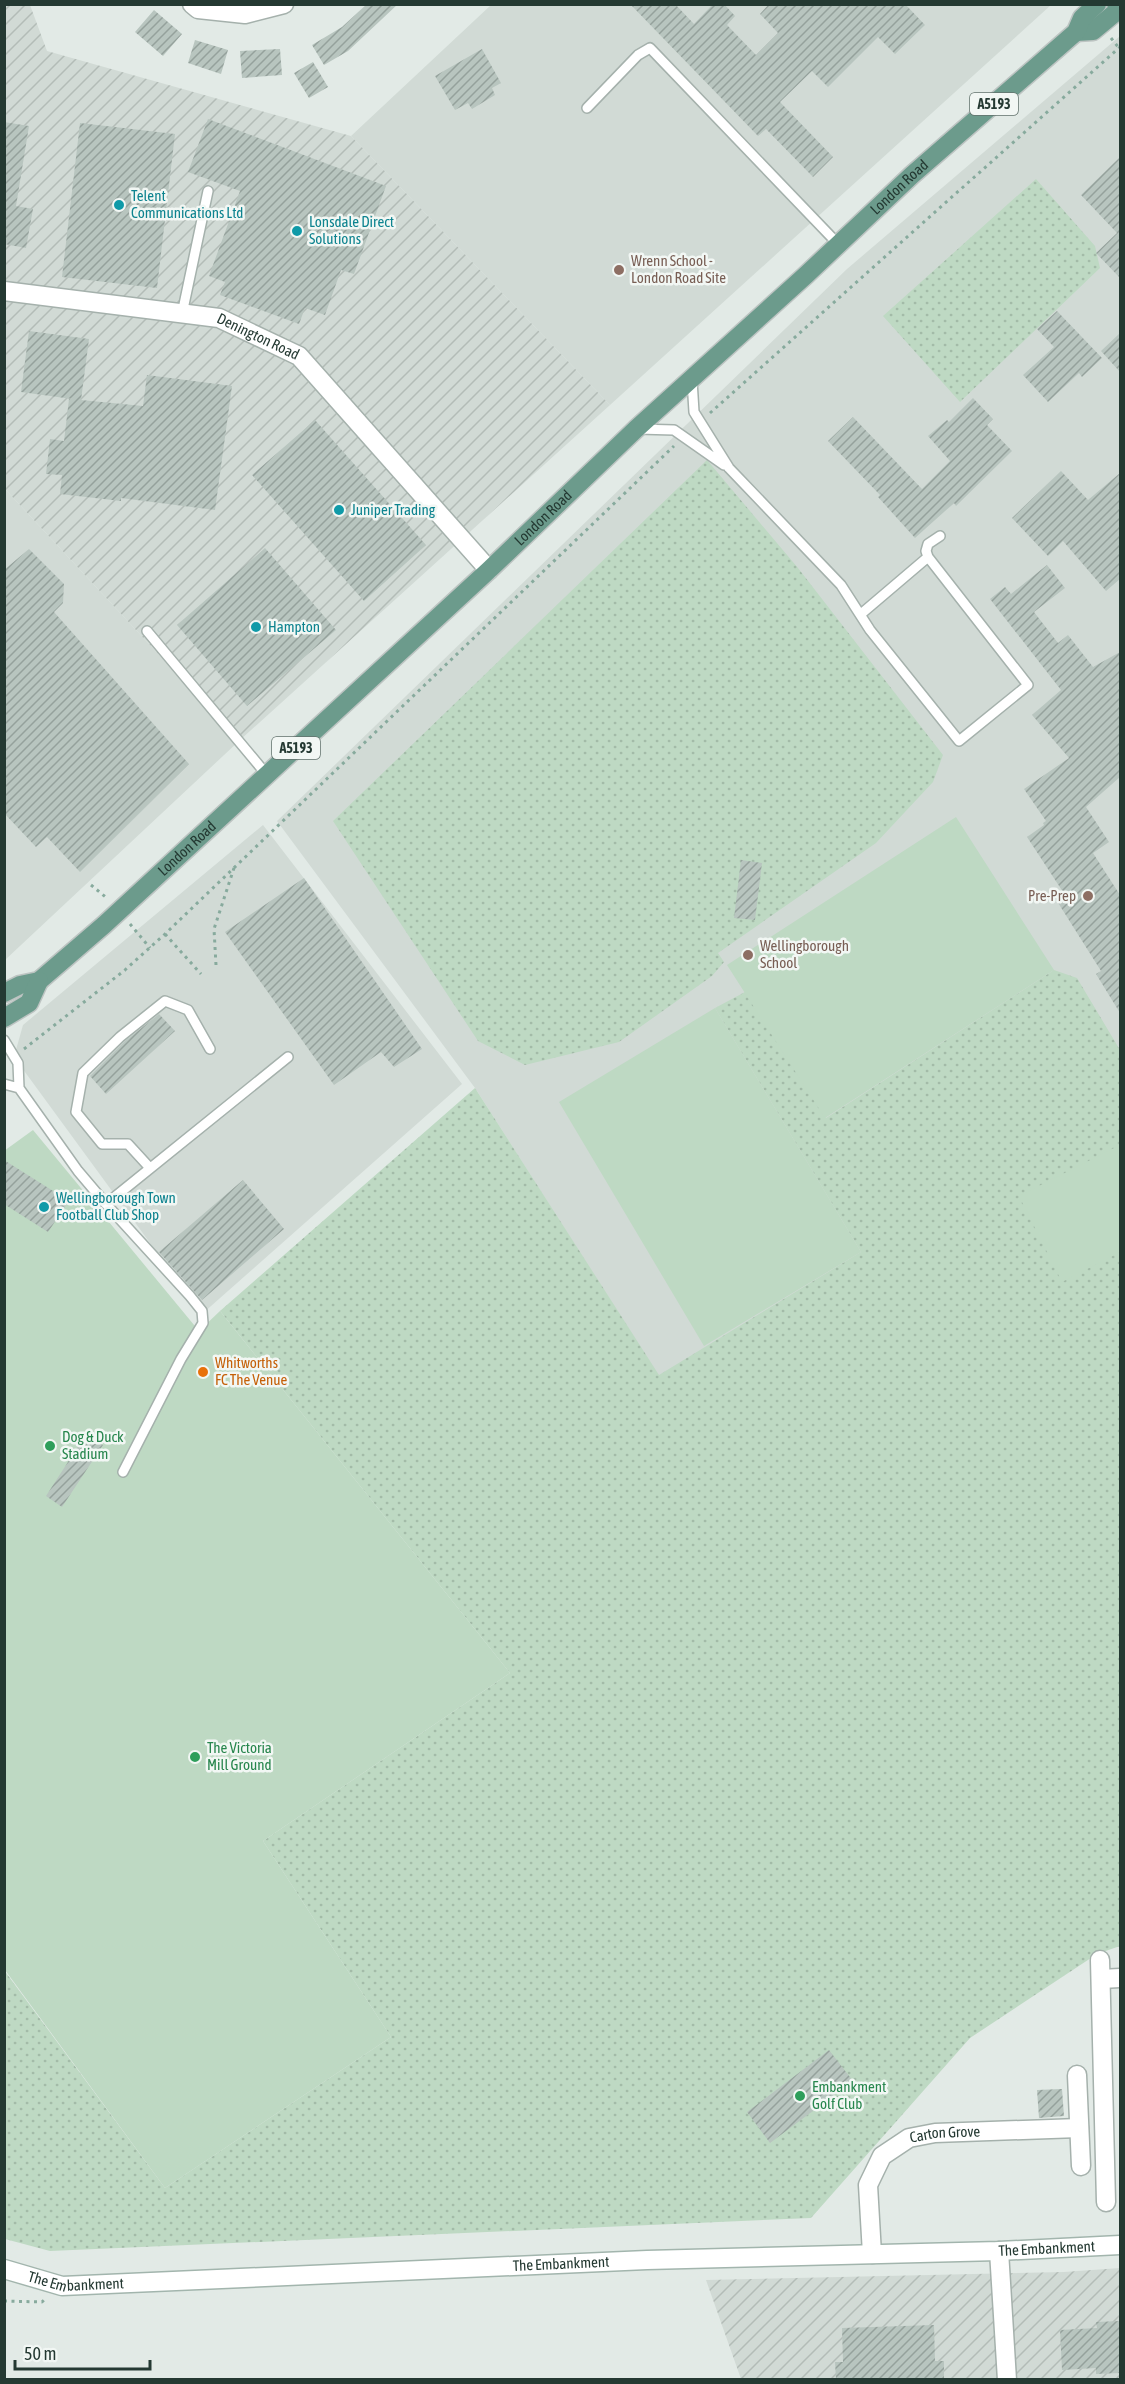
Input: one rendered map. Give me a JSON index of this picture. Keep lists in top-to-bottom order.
{
  "streets": {
    "main road": ["A5193", "London Road"],
    "street": ["Denington Road", "Carton Grove", "The Embankment"]
  },
  "crossings": [
    ["London Road", "Denington Road"],
    ["Carton Grove", "The Embankment"]
  ],
  "places": [
    "Telent Communications Ltd",
    "Lonsdale Direct Solutions",
    "Wrenn School - London Road Site",
    "Juniper Trading",
    "Hampton",
    "Pre-Prep",
    "Wellingborough School",
    "Wellingborough Town Football Club Shop",
    "Whitworths FC The Venue",
    "Dog & Duck Stadium",
    "The Victoria Mill Ground",
    "Embankment Golf Club"
  ],
  "scale_bar": "50 m"
}
